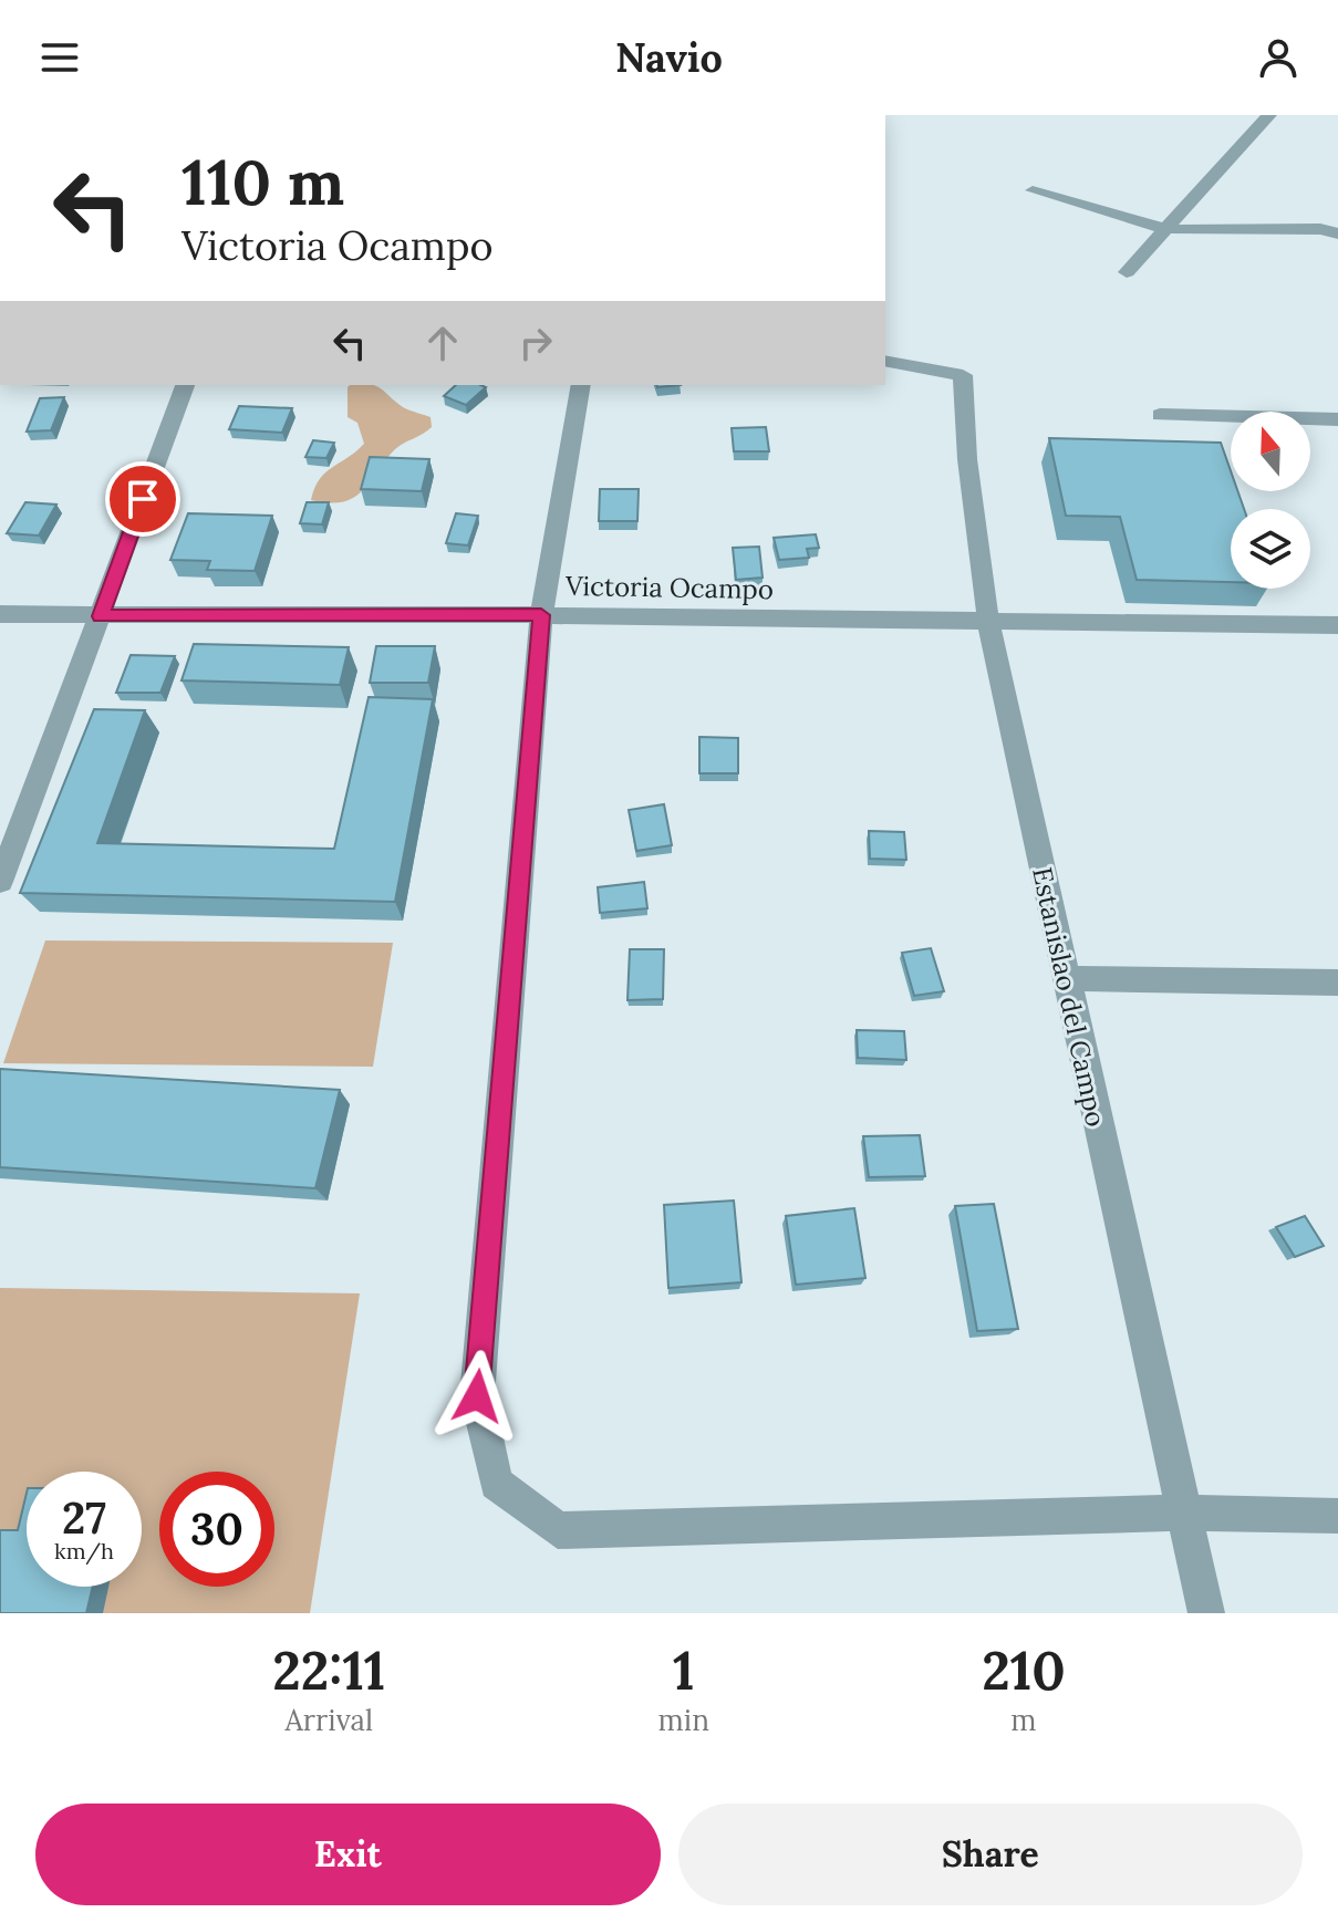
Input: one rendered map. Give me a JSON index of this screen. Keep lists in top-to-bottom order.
{
  "streets": {
    "street": ["Victoria Ocampo", "Estanislao del Campo"]
  },
  "crossings": [
    ["Victoria Ocampo", "Estanislao del Campo"]
  ],
  "north": "top",
  "page": {
    "header": "Navio",
    "turn": ["110 m", "Victoria Ocampo"],
    "speed": "27 km/h",
    "limit": "30",
    "eta": [
      "22:11",
      "Arrival",
      "1",
      "min",
      "210",
      "m"
    ],
    "buttons": ["Exit", "Share"]
  }
}
